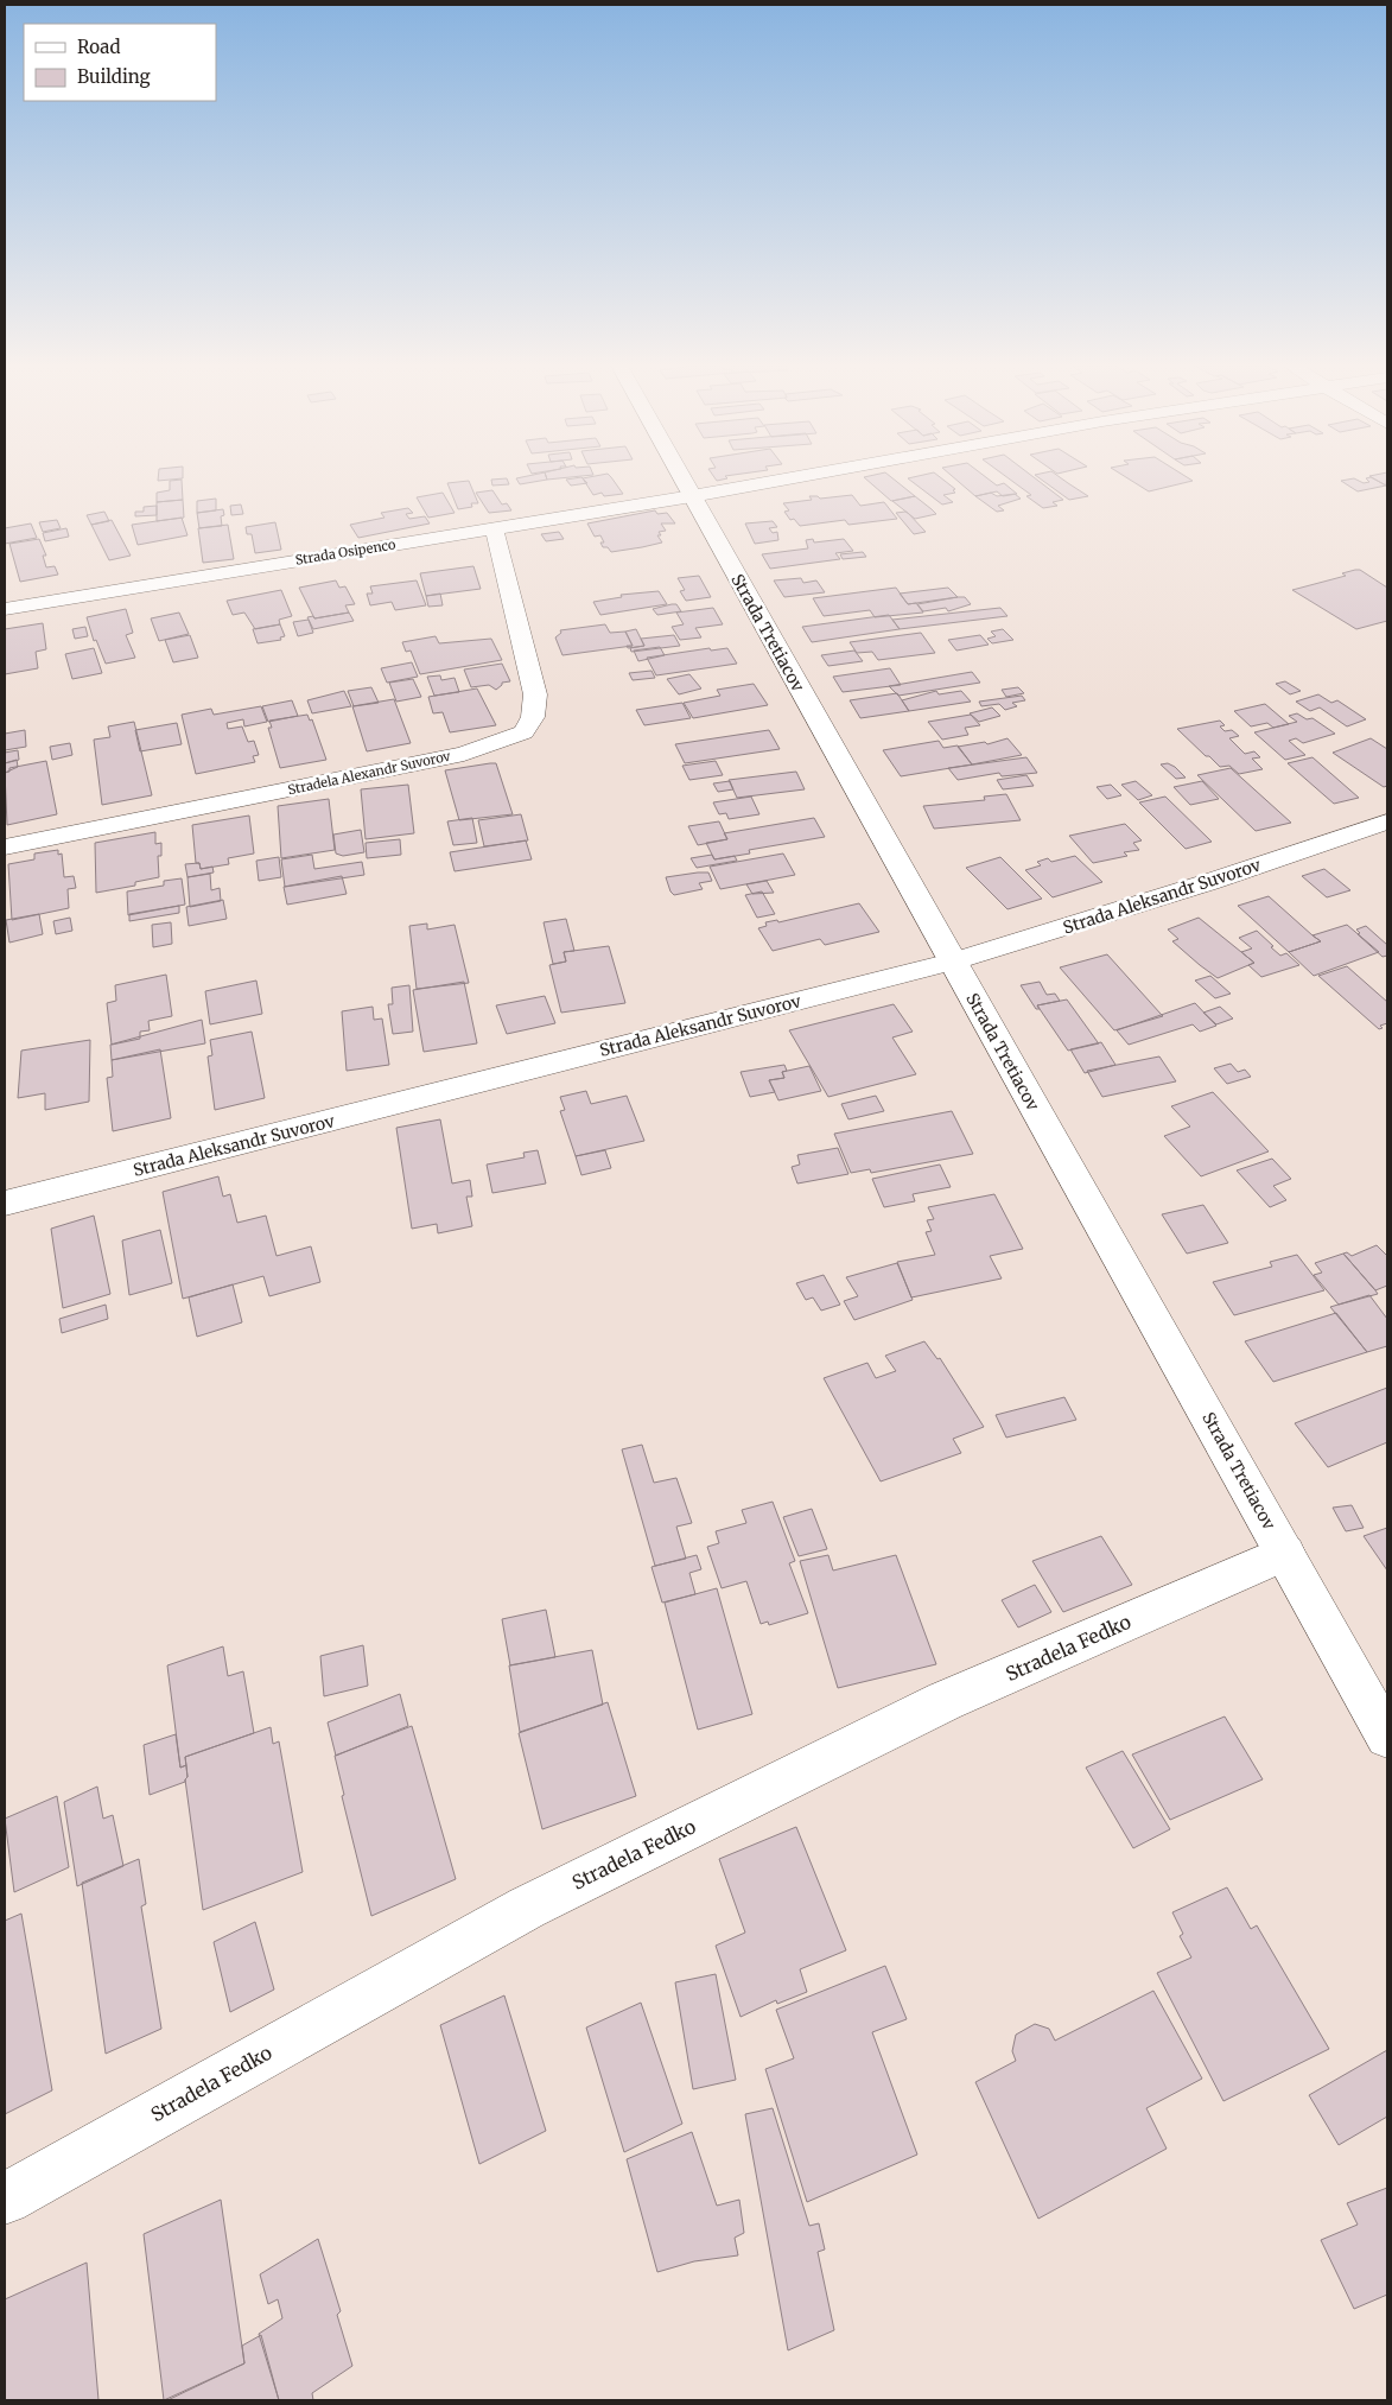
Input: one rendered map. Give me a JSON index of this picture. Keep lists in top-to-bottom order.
{
  "streets": {
    "street": [
      "Strada Osipenco",
      "Strada Tretiacov",
      "Stradela Alexandr Suvorov",
      "Strada Aleksandr Suvorov",
      "Stradela Fedko"
    ]
  },
  "crossings": [
    ["Strada Osipenco", "Strada Tretiacov"],
    ["Strada Osipenco", "Stradela Alexandr Suvorov"],
    ["Strada Tretiacov", "Strada Aleksandr Suvorov"],
    ["Strada Tretiacov", "Stradela Fedko"]
  ],
  "legend": ["Road", "Building"]
}
